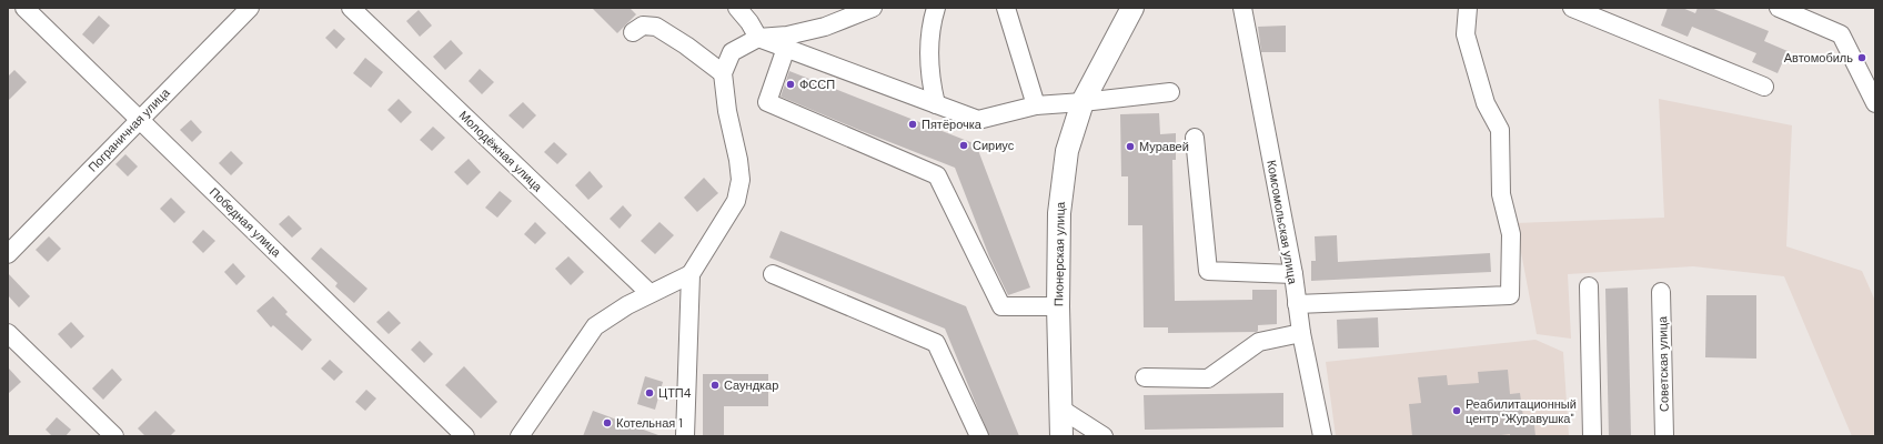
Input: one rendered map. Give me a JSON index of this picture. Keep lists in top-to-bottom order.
{
  "streets": {
    "main road": ["Пионерская улица"],
    "street": [
      "Пограничная улица",
      "Молодёжная улица",
      "Победная улица",
      "Комсомольская улица",
      "Советская улица"
    ]
  },
  "crossings": [
    ["Пограничная улица", "Победная улица"]
  ],
  "places": [
    "Автомобиль",
    "ФССП",
    "Пятёрочка",
    "Сириус",
    "Муравей",
    "Саундкар",
    "ЦТП4",
    "Реабилитационный центр \"Журавушка\"",
    "Котельная 1"
  ]
}
